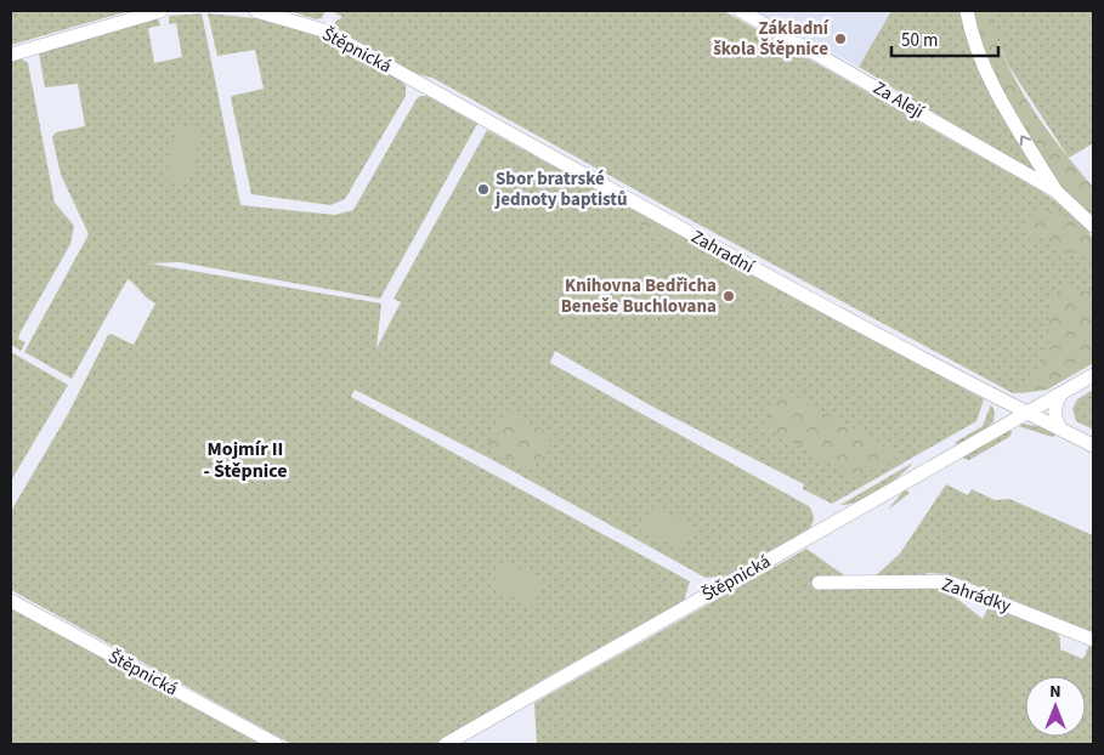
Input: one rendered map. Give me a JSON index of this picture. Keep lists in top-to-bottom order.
{
  "streets": {
    "street": [
      "Štěpnická",
      "Za Alejí",
      "Zahradní",
      "Zahrádky"
    ]
  },
  "crossings": [
    ["Štěpnická", "Zahradní"]
  ],
  "districts": ["Mojmír II - Štěpnice"],
  "places": ["Základní škola Štěpnice", "Sbor bratrské jednoty baptistů", "Knihovna Bedřicha Beneše Buchlovana"],
  "scale_bar": "50 m",
  "north": "top"
}
